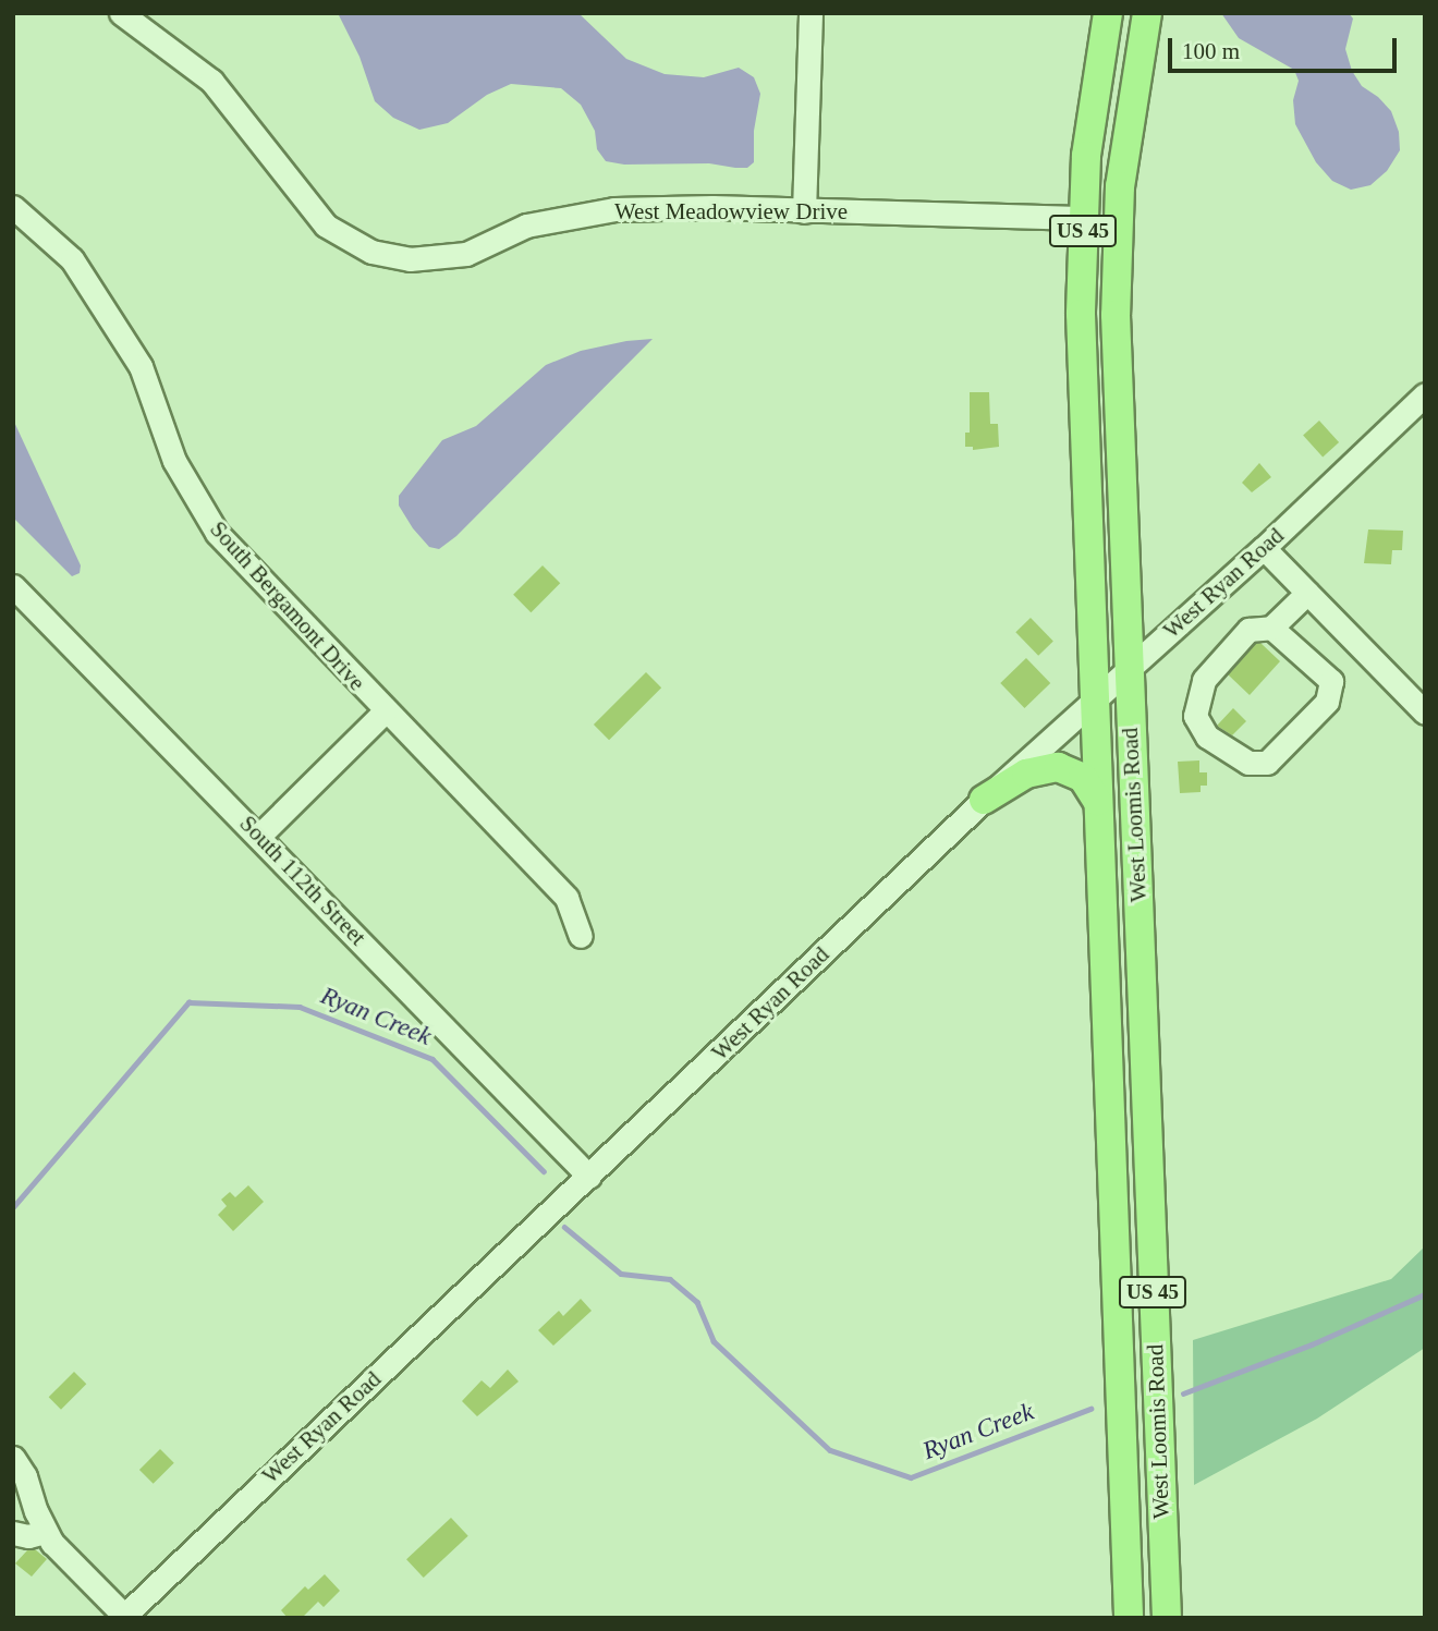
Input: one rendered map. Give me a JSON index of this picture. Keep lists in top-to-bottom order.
{
  "streets": {
    "main road": ["US 45", "West Loomis Road"],
    "street": [
      "West Meadowview Drive",
      "West Ryan Road",
      "South Bergamont Drive",
      "South 112th Street"
    ]
  },
  "crossings": [
    ["West Meadowview Drive", "West Loomis Road"],
    ["West Ryan Road", "West Loomis Road"],
    ["West Ryan Road", "South 112th Street"]
  ],
  "water": ["Ryan Creek"],
  "scale_bar": "100 m"
}
